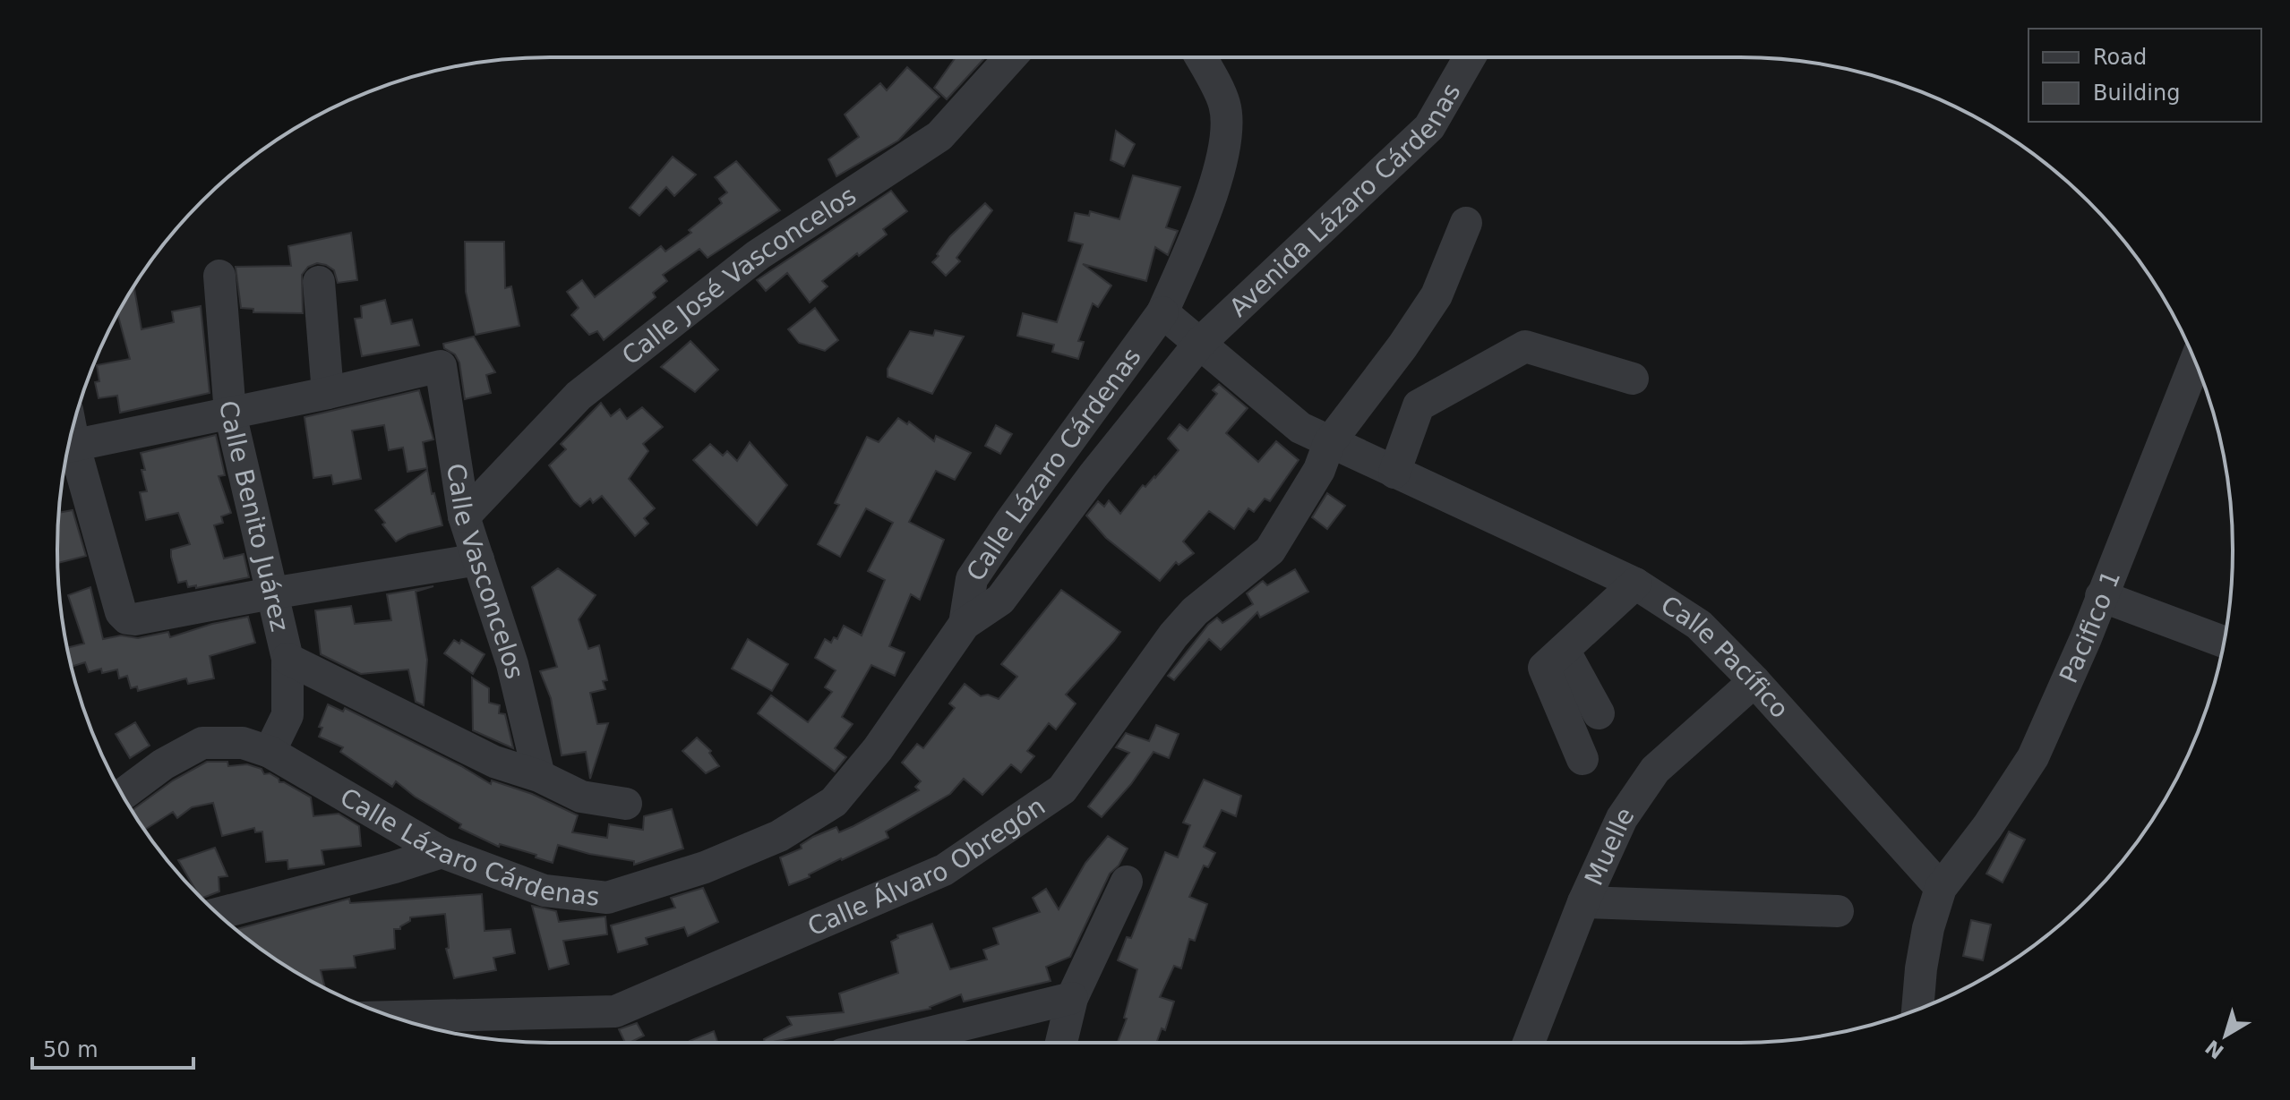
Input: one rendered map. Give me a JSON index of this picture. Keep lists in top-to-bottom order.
{
  "streets": {
    "street": [
      "Avenida Lázaro Cárdenas",
      "Calle José Vasconcelos",
      "Calle Lázaro Cárdenas",
      "Calle Benito Juárez",
      "Calle Vasconcelos",
      "Pacifico 1",
      "Calle Pacífico",
      "Muelle",
      "Calle Álvaro Obregón"
    ]
  },
  "crossings": [
    ["Avenida Lázaro Cárdenas", "Calle Lázaro Cárdenas"],
    ["Avenida Lázaro Cárdenas", "Calle Pacífico"],
    ["Calle José Vasconcelos", "Calle Vasconcelos"],
    ["Calle Lázaro Cárdenas", "Calle Benito Juárez"],
    ["Calle Lázaro Cárdenas", "Calle Pacífico"],
    ["Pacifico 1", "Calle Pacífico"],
    ["Calle Pacífico", "Muelle"],
    ["Calle Pacífico", "Calle Álvaro Obregón"]
  ],
  "legend": ["Road", "Building"],
  "scale_bar": "50 m",
  "north": "bottom left"
}
